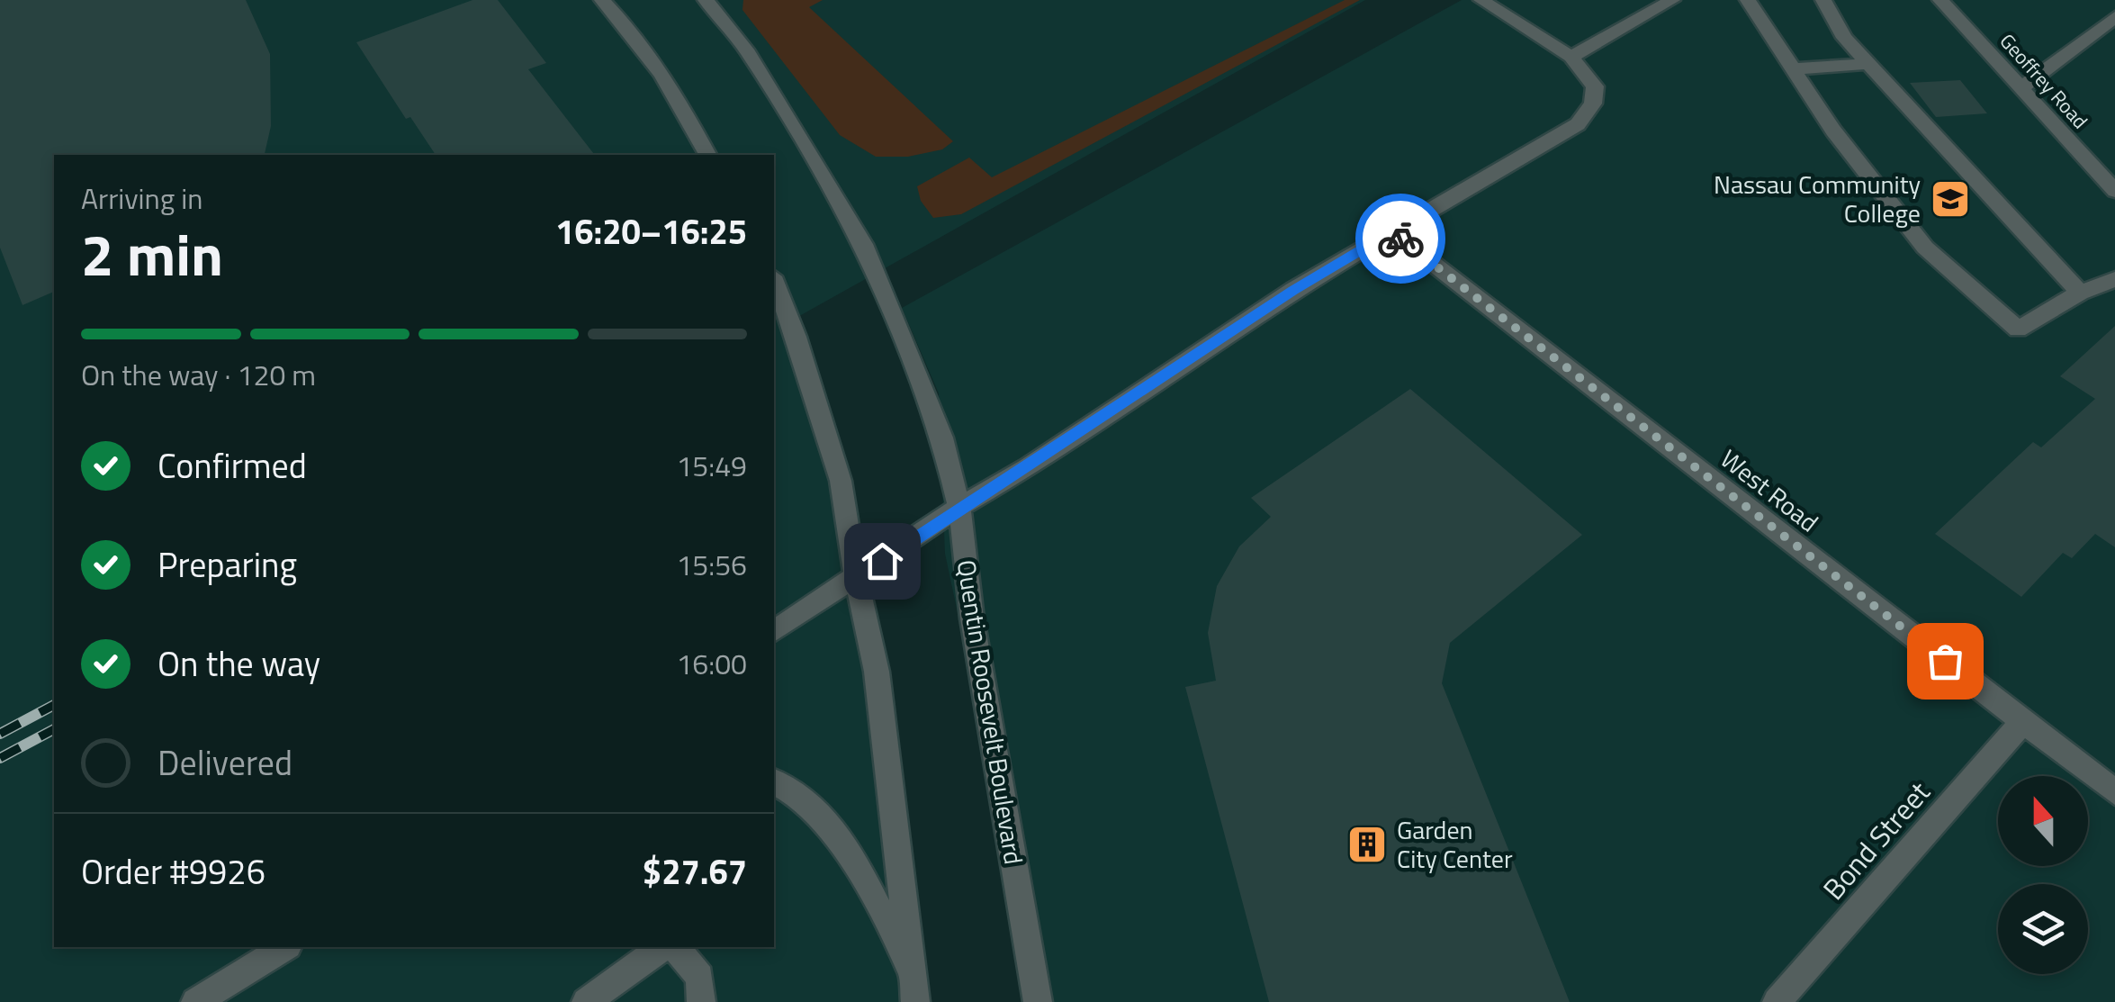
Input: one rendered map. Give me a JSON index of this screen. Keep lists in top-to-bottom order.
{
  "streets": {
    "street": [
      "Geoffrey Road",
      "West Road",
      "Quentin Roosevelt Boulevard",
      "Bond Street"
    ]
  },
  "crossings": [
    ["West Road", "Bond Street"]
  ],
  "places": {
    "school or university": ["Nassau Community College"],
    "building": ["Garden City Center"]
  },
  "north": "top",
  "page": {
    "heading": ["2 min", "Arriving in", "16:20–16:25"],
    "panel": ["Order #9926", "$27.67"],
    "bar": "On the way · 120 m",
    "list": [
      ["Confirmed", "15:49"],
      ["Preparing", "15:56"],
      ["On the way", "16:00"],
      "Delivered"
    ]
  }
}
